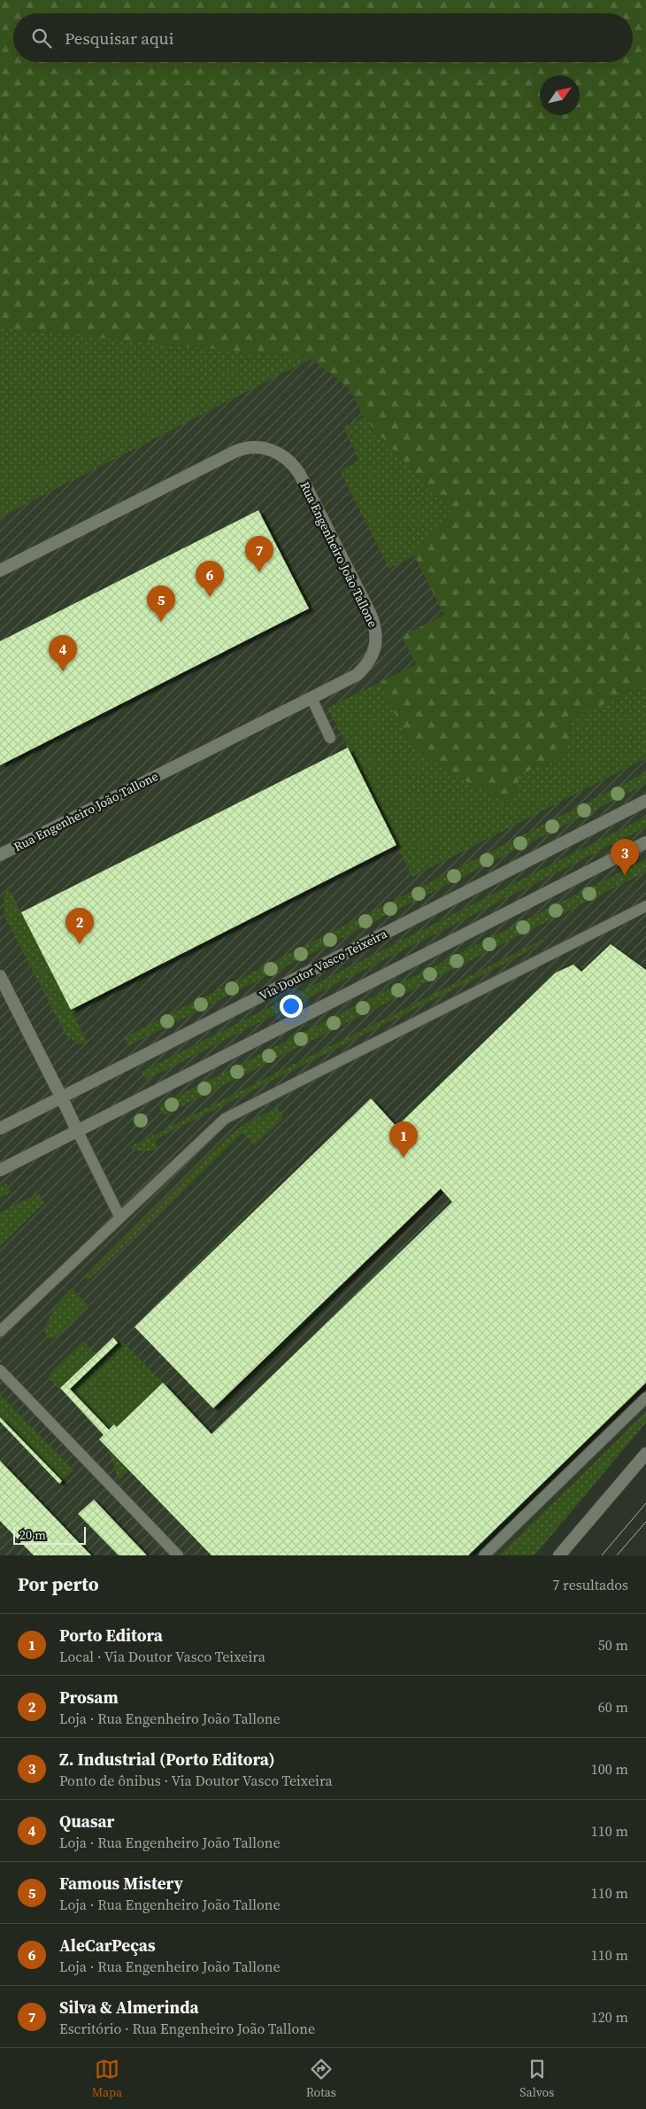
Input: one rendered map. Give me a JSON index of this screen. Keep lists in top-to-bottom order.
{
  "streets": {
    "main road": ["Rua Engenheiro João Tallone", "Via Doutor Vasco Teixeira"]
  },
  "scale_bar": "20 m",
  "north": "top right",
  "page": {
    "search": "Pesquisar aqui",
    "pins": [
      "7",
      "6",
      "5",
      "4",
      "3",
      "2",
      "1"
    ],
    "scale": "20 m",
    "heading": ["Por perto", "7 resultados"],
    "list": [
      {
        "mark": "1",
        "name": "Porto Editora",
        "note": "Local · Via Doutor Vasco Teixeira",
        "value": "50 m"
      },
      {
        "mark": "2",
        "name": "Prosam",
        "note": "Loja · Rua Engenheiro João Tallone",
        "value": "60 m"
      },
      {
        "mark": "3",
        "name": "Z. Industrial (Porto Editora)",
        "note": "Ponto de ônibus · Via Doutor Vasco Teixeira",
        "value": "100 m"
      },
      {
        "mark": "4",
        "name": "Quasar",
        "note": "Loja · Rua Engenheiro João Tallone",
        "value": "110 m"
      },
      {
        "mark": "5",
        "name": "Famous Mistery",
        "note": "Loja · Rua Engenheiro João Tallone",
        "value": "110 m"
      },
      {
        "mark": "6",
        "name": "AleCarPeças",
        "note": "Loja · Rua Engenheiro João Tallone",
        "value": "110 m"
      },
      {
        "mark": "7",
        "name": "Silva & Almerinda",
        "note": "Escritório · Rua Engenheiro João Tallone",
        "value": "120 m"
      }
    ],
    "nav": ["Mapa", "Rotas", "Salvos"]
  }
}
